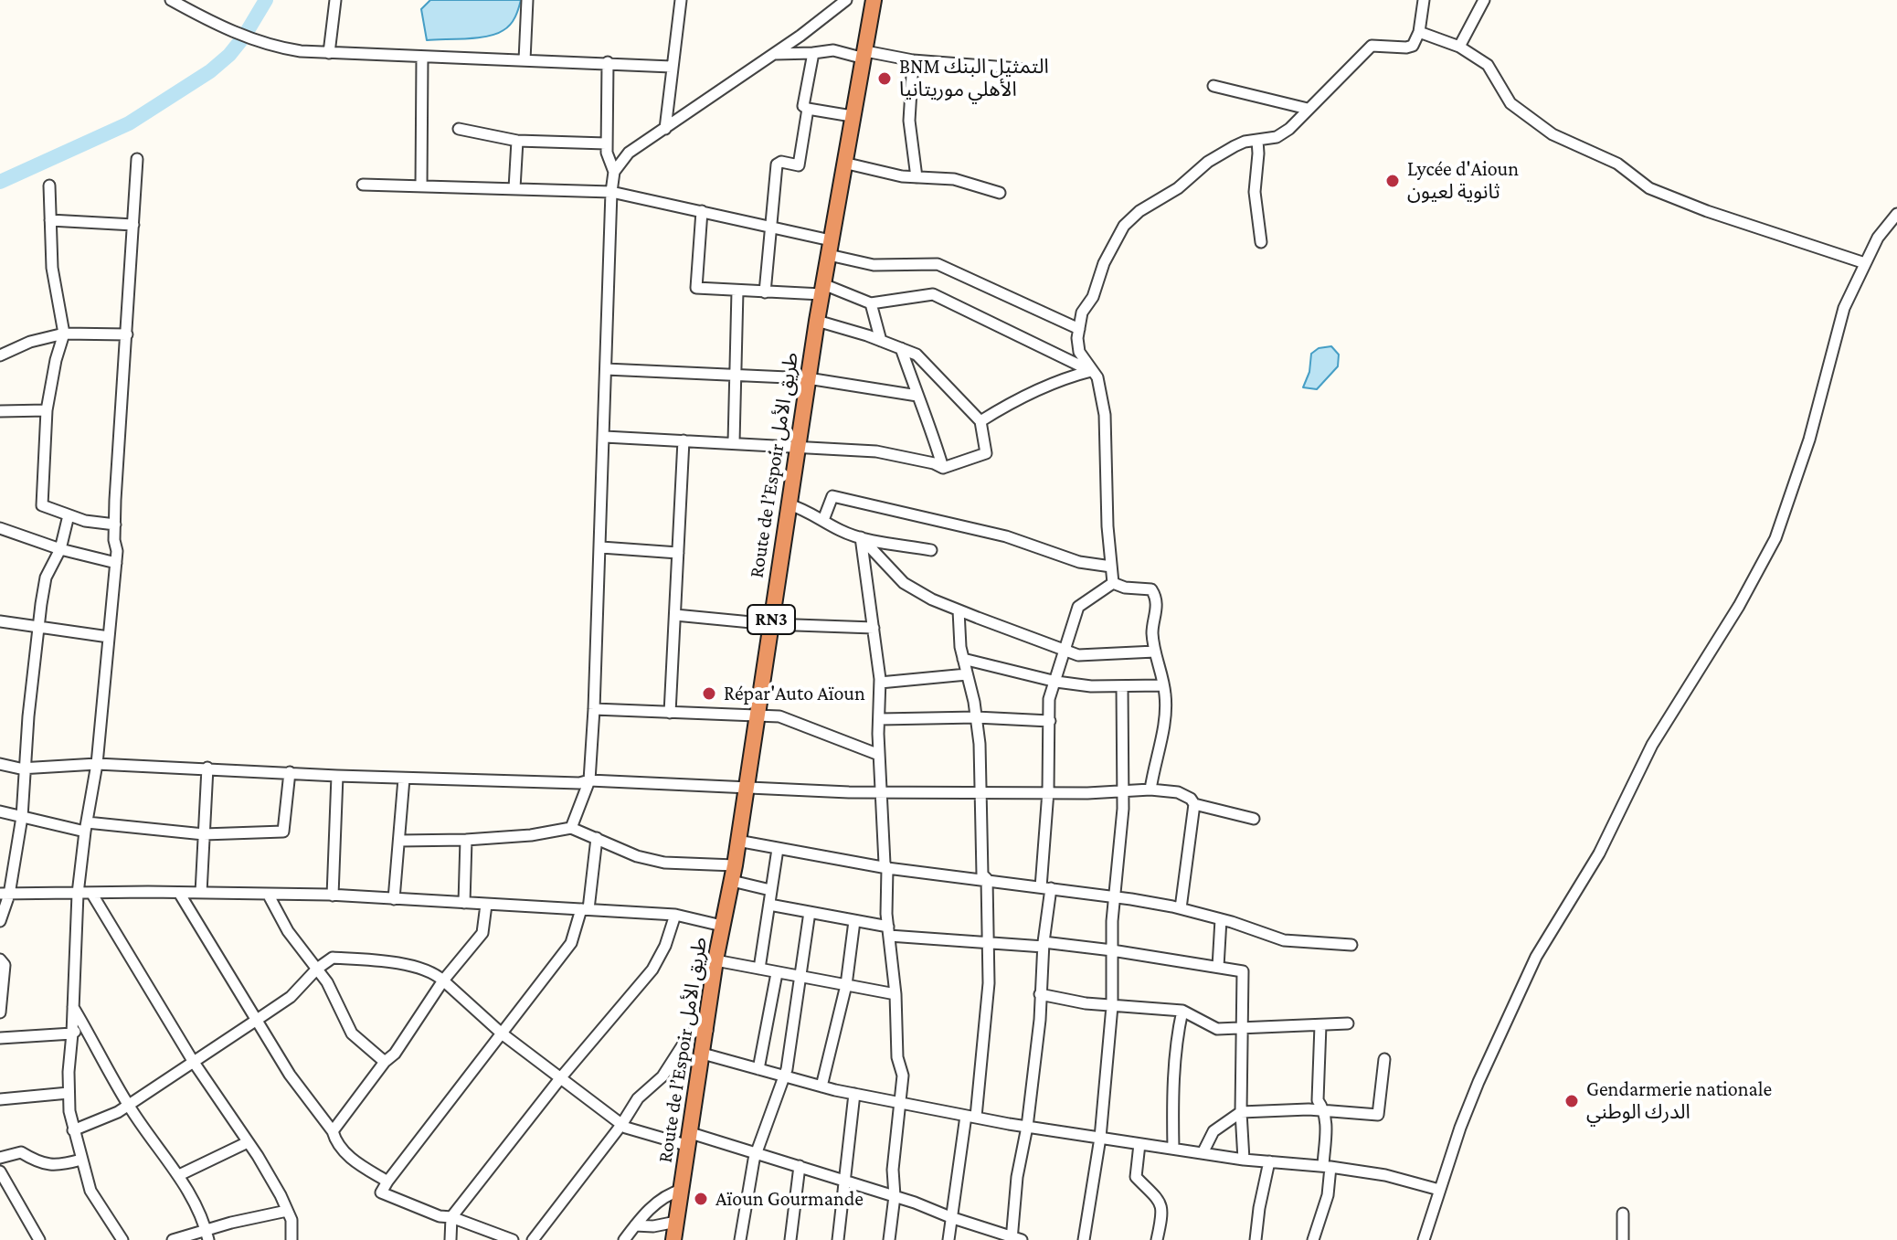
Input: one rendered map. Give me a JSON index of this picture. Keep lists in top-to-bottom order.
{
  "streets": {
    "highway": ["Route de l’Espoir طريق الأمل", "RN3"]
  },
  "places": [
    "BNM التمثيل البنك الأهلي موريتانيا",
    "Lycée d'Aioun ثانوية لعيون",
    "Répar'Auto Aïoun",
    "Gendarmerie nationale الدرك الوطني",
    "Aïoun Gourmande"
  ]
}
